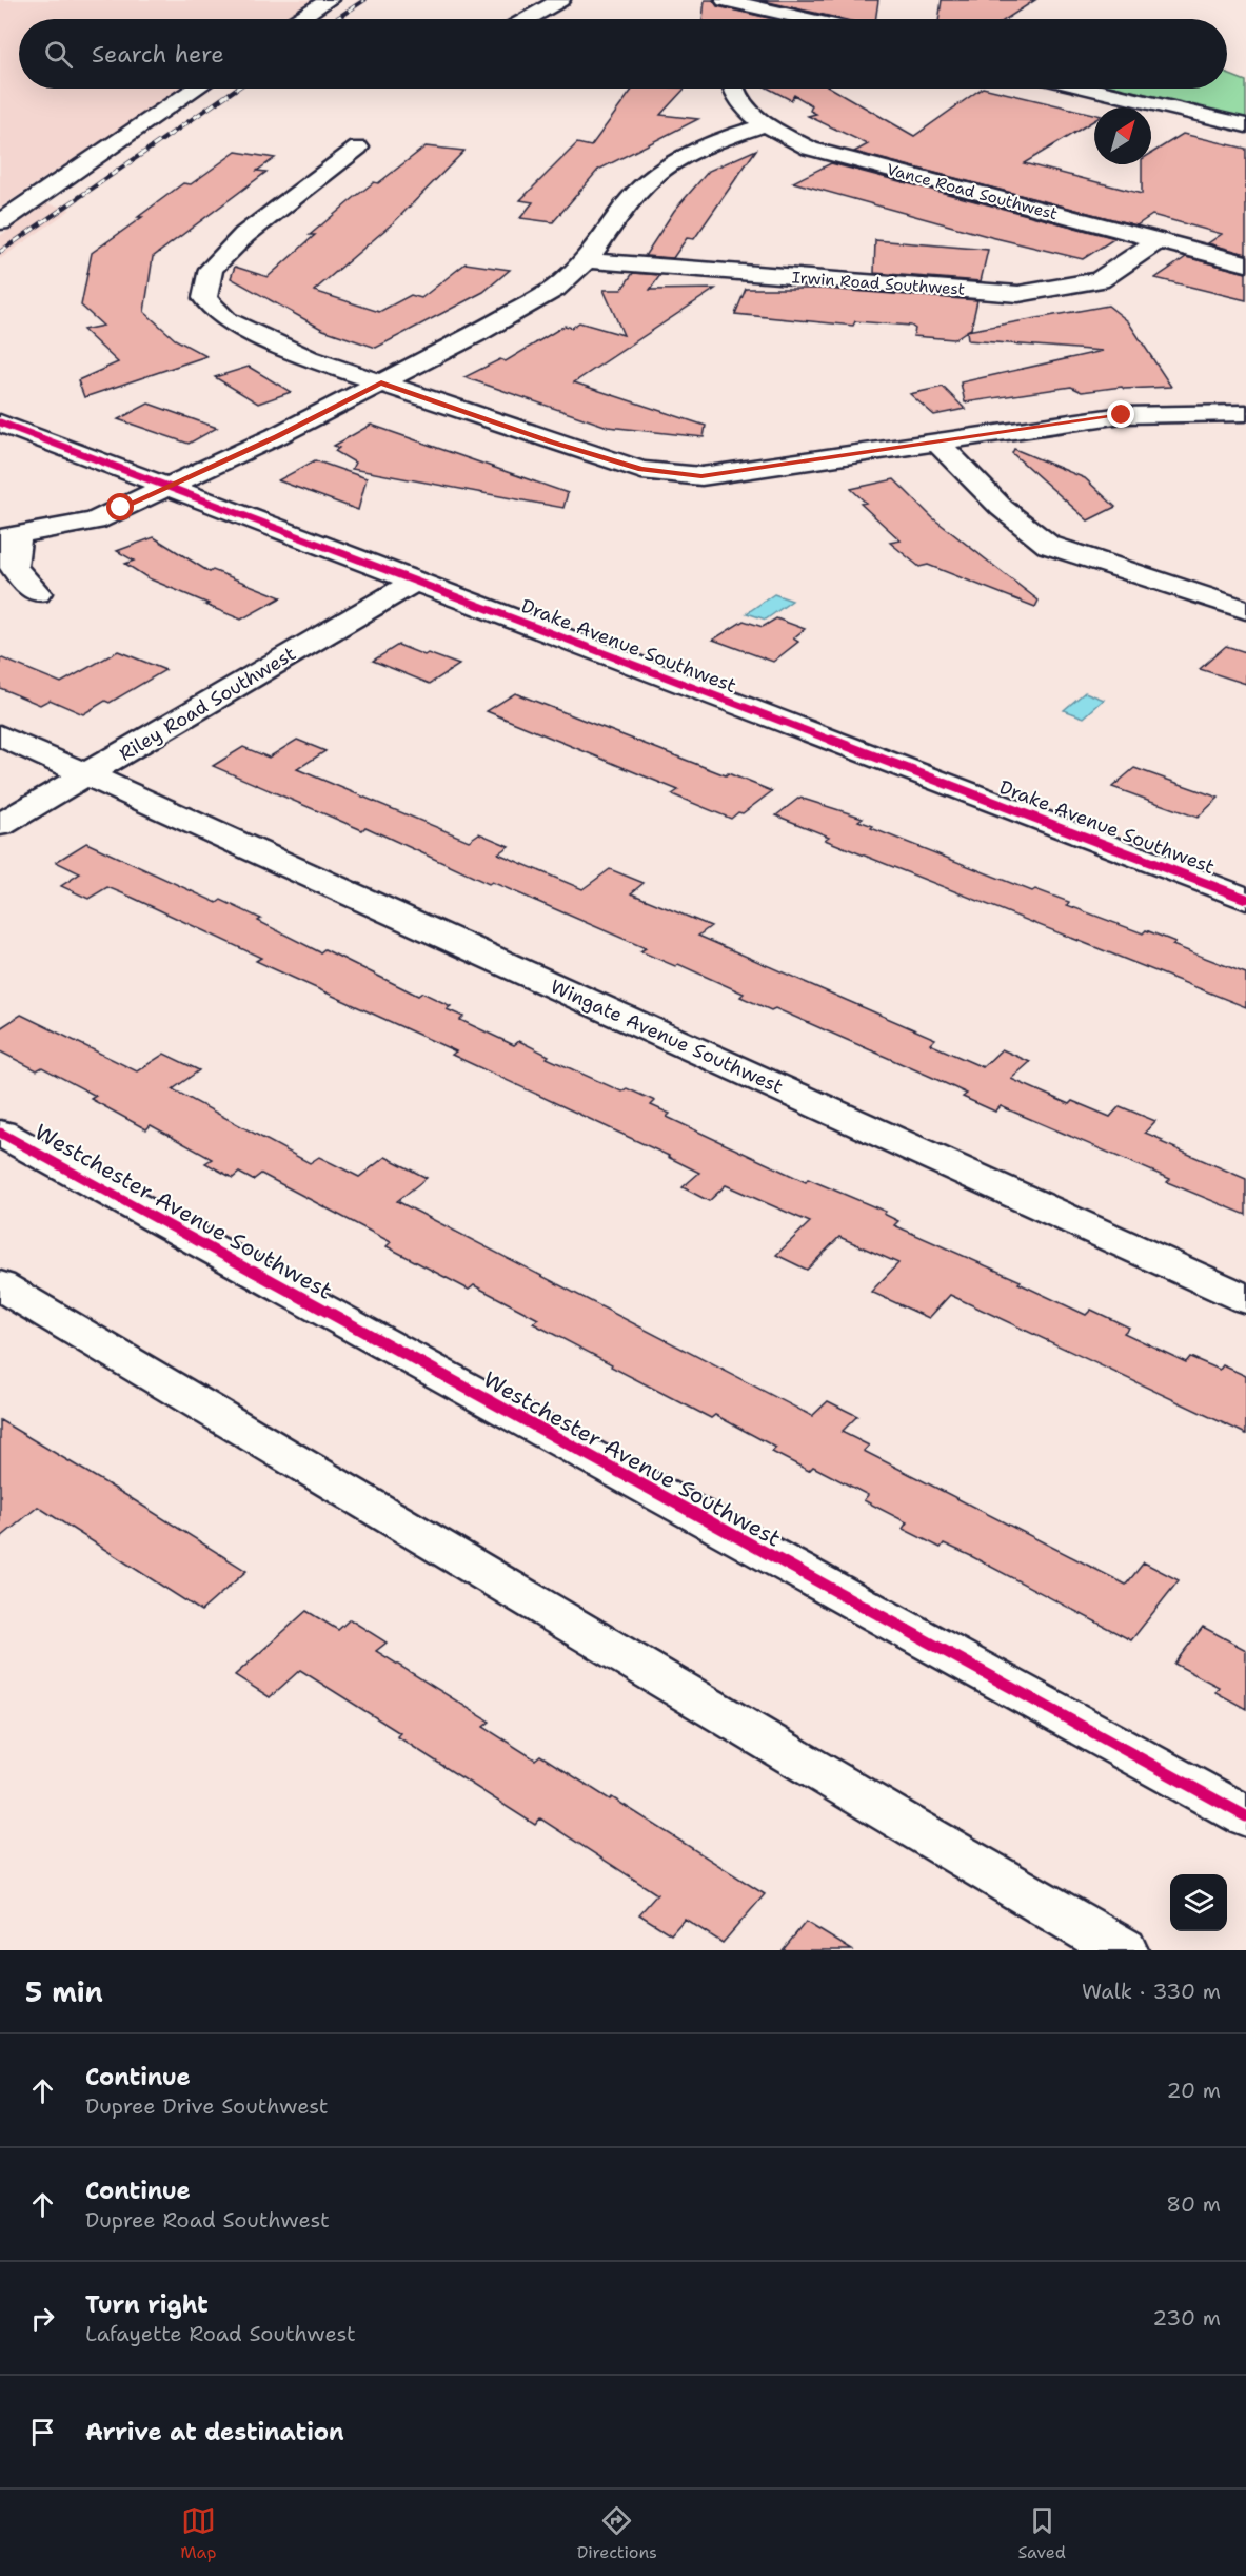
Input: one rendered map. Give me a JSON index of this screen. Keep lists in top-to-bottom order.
{
  "streets": {
    "street": [
      "Vance Road Southwest",
      "Irwin Road Southwest",
      "Drake Avenue Southwest",
      "Riley Road Southwest",
      "Wingate Avenue Southwest",
      "Westchester Avenue Southwest"
    ]
  },
  "crossings": [
    ["Vance Road Southwest", "Irwin Road Southwest"],
    ["Drake Avenue Southwest", "Riley Road Southwest"],
    ["Riley Road Southwest", "Wingate Avenue Southwest"]
  ],
  "north": "top right",
  "page": {
    "search": "Search here",
    "heading": ["5 min", "Walk · 330 m"],
    "list": [
      ["Continue", "Dupree Drive Southwest", "20 m"],
      ["Continue", "Dupree Road Southwest", "80 m"],
      ["Turn right", "Lafayette Road Southwest", "230 m"],
      "Arrive at destination"
    ],
    "nav": ["Map", "Directions", "Saved"]
  }
}
